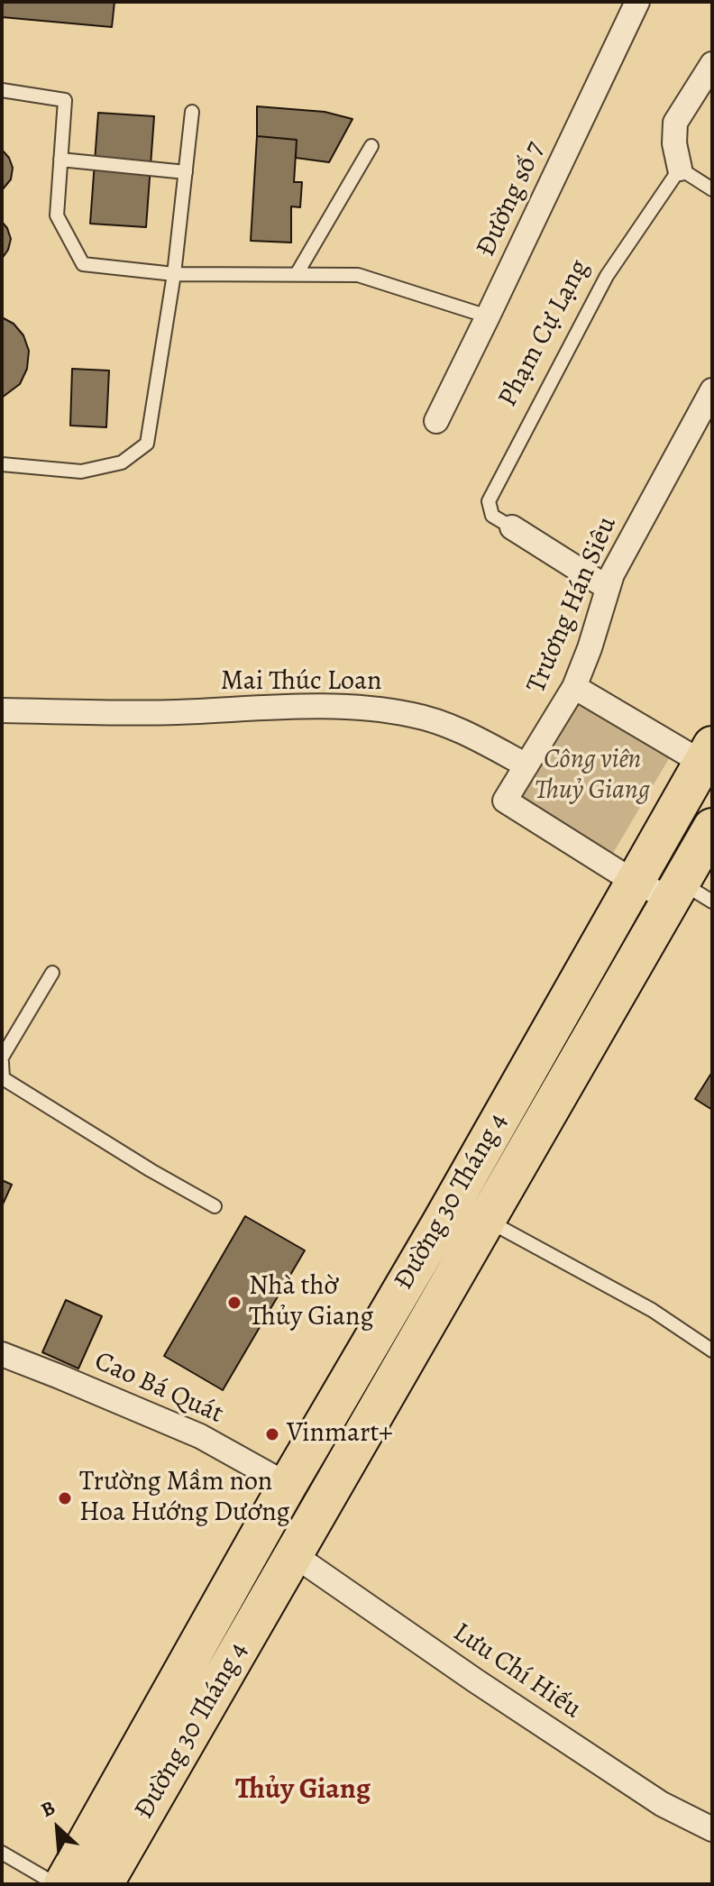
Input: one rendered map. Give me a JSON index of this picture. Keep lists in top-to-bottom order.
{
  "streets": {
    "main road": ["Đường 30 Tháng 4"],
    "street": [
      "Đường số 7",
      "Phạm Cự Lạng",
      "Trương Hán Siêu",
      "Mai Thúc Loan",
      "Cao Bá Quát",
      "Lưu Chí Hiếu"
    ]
  },
  "crossings": [
    ["Phạm Cự Lạng", "Trương Hán Siêu"],
    ["Trương Hán Siêu", "Mai Thúc Loan"],
    ["Đường 30 Tháng 4", "Cao Bá Quát"],
    ["Đường 30 Tháng 4", "Lưu Chí Hiếu"]
  ],
  "districts": ["Thủy Giang"],
  "parks": ["Công viên Thuỷ Giang"],
  "places": ["Nhà thờ Thủy Giang", "Vinmart+", "Trường Mầm non Hoa Hướng Dương"],
  "north": "top left"
}
